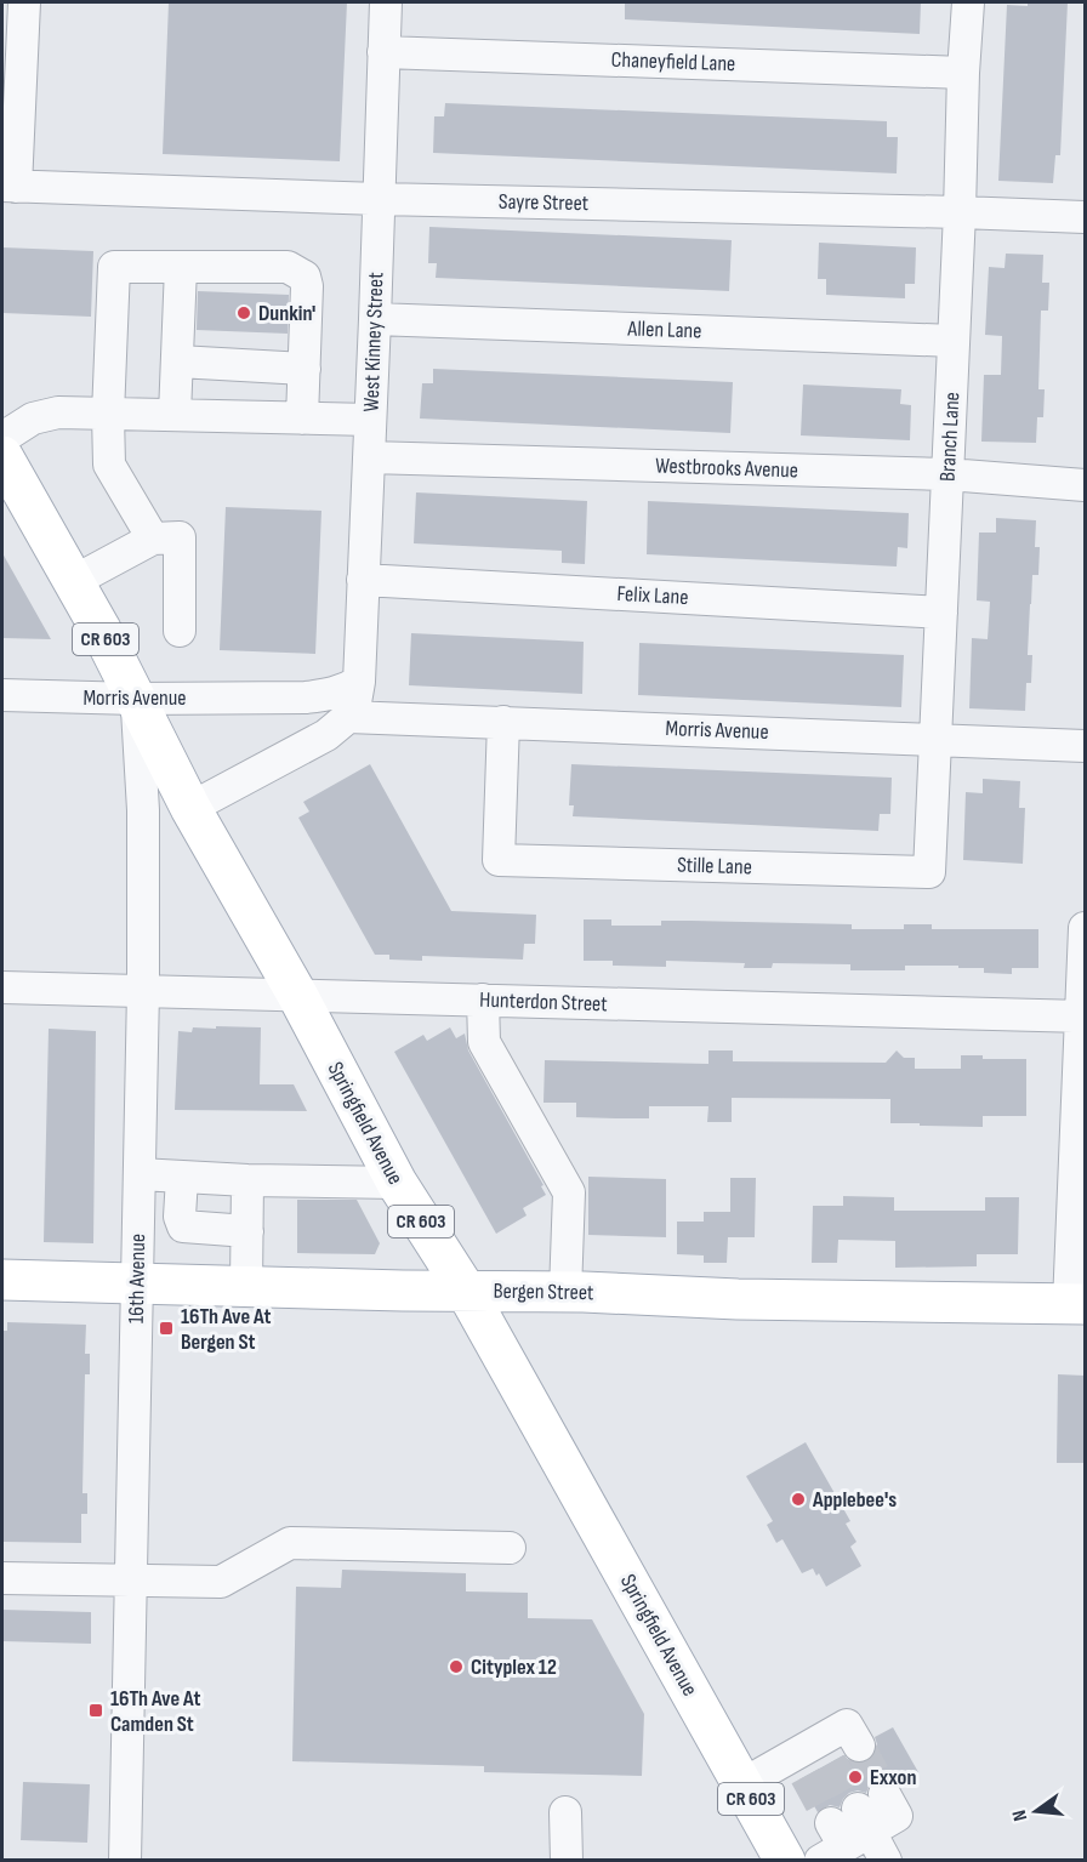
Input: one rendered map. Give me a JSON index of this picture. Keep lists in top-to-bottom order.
{
  "streets": {
    "main road": ["CR 603", "Springfield Avenue", "Bergen Street"],
    "street": [
      "Chaneyfield Lane",
      "Sayre Street",
      "Allen Lane",
      "West Kinney Street",
      "Branch Lane",
      "Westbrooks Avenue",
      "Felix Lane",
      "Morris Avenue",
      "Stille Lane",
      "Hunterdon Street",
      "16th Avenue"
    ]
  },
  "crossings": [
    ["Chaneyfield Lane", "West Kinney Street"],
    ["Chaneyfield Lane", "Branch Lane"],
    ["Sayre Street", "West Kinney Street"],
    ["Sayre Street", "Branch Lane"],
    ["Allen Lane", "West Kinney Street"],
    ["Allen Lane", "Branch Lane"],
    ["West Kinney Street", "Westbrooks Avenue"],
    ["West Kinney Street", "Felix Lane"],
    ["West Kinney Street", "Morris Avenue"],
    ["Branch Lane", "Westbrooks Avenue"],
    ["Branch Lane", "Felix Lane"],
    ["Branch Lane", "Morris Avenue"],
    ["Branch Lane", "Stille Lane"],
    ["Morris Avenue", "Stille Lane"],
    ["Morris Avenue", "Springfield Avenue"],
    ["Morris Avenue", "16th Avenue"],
    ["Hunterdon Street", "Springfield Avenue"],
    ["Hunterdon Street", "16th Avenue"],
    ["Springfield Avenue", "16th Avenue"],
    ["Springfield Avenue", "Bergen Street"],
    ["16th Avenue", "Bergen Street"]
  ],
  "places": {
    "other": [
      "Dunkin'",
      "Applebee's",
      "Cityplex 12",
      "Exxon"
    ],
    "transit": ["16Th Ave At Bergen St", "16Th Ave At Camden St"]
  },
  "north": "left"
}
